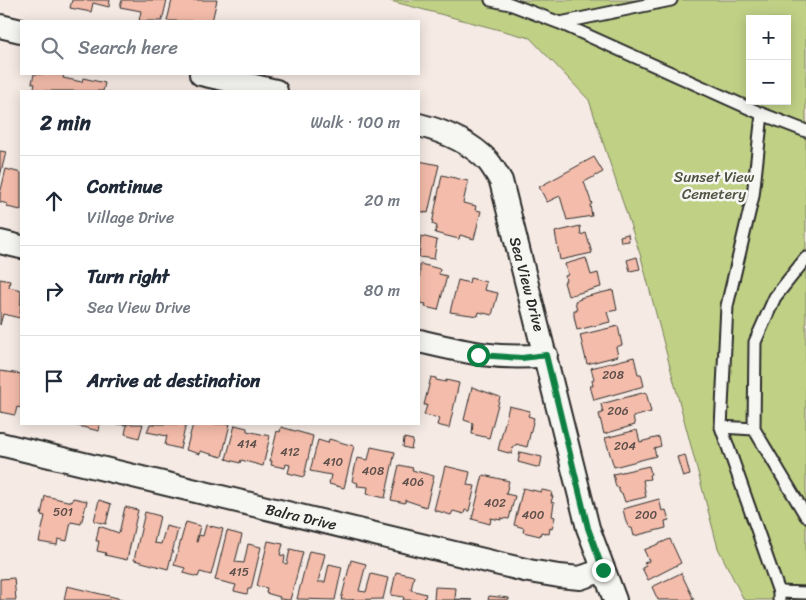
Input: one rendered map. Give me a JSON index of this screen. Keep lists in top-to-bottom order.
{
  "streets": {
    "street": ["Sea View Drive", "Balra Drive"]
  },
  "crossings": [
    ["Sea View Drive", "Balra Drive"]
  ],
  "parks": ["Sunset View Cemetery"],
  "house_numbers": [
    "208",
    "206",
    "414",
    "204",
    "412",
    "410",
    "408",
    "406",
    "402",
    "501",
    "400",
    "200",
    "415"
  ],
  "page": {
    "map_buttons": ["+", "−"],
    "search": "Search here",
    "heading": ["2 min", "Walk · 100 m"],
    "list": [
      ["Continue", "Village Drive", "20 m"],
      ["Turn right", "Sea View Drive", "80 m"],
      "Arrive at destination"
    ]
  }
}
